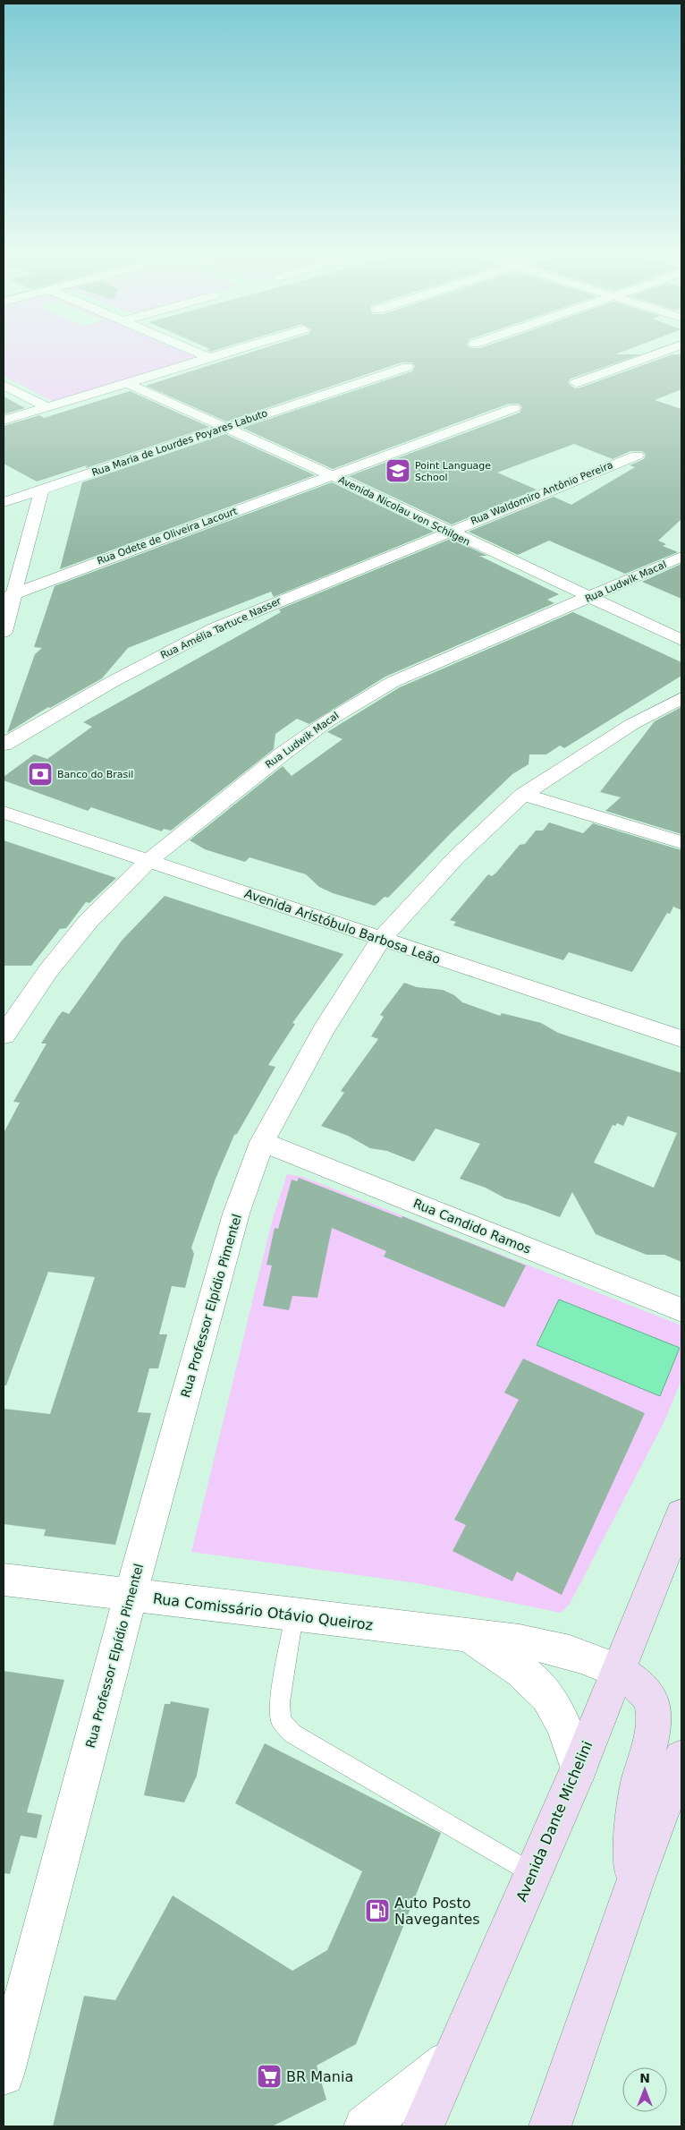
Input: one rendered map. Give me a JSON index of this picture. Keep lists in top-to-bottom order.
{
  "streets": {
    "main road": ["Avenida Dante Michelini"],
    "street": [
      "Rua Maria de Lourdes Poyares Labuto",
      "Rua Waldomiro Antônio Pereira",
      "Avenida Nicolau von Schilgen",
      "Rua Odete de Oliveira Lacourt",
      "Rua Ludwik Macal",
      "Rua Amélia Tartuce Nasser",
      "Avenida Aristóbulo Barbosa Leão",
      "Rua Candido Ramos",
      "Rua Professor Elpídio Pimentel",
      "Rua Comissário Otávio Queiroz"
    ]
  },
  "crossings": [
    ["Rua Maria de Lourdes Poyares Labuto", "Avenida Nicolau von Schilgen"],
    ["Rua Waldomiro Antônio Pereira", "Avenida Nicolau von Schilgen"],
    ["Rua Waldomiro Antônio Pereira", "Rua Amélia Tartuce Nasser"],
    ["Avenida Nicolau von Schilgen", "Rua Odete de Oliveira Lacourt"],
    ["Avenida Nicolau von Schilgen", "Rua Ludwik Macal"],
    ["Avenida Nicolau von Schilgen", "Rua Amélia Tartuce Nasser"],
    ["Rua Ludwik Macal", "Avenida Aristóbulo Barbosa Leão"],
    ["Avenida Aristóbulo Barbosa Leão", "Rua Professor Elpídio Pimentel"],
    ["Rua Candido Ramos", "Rua Professor Elpídio Pimentel"],
    ["Rua Professor Elpídio Pimentel", "Rua Comissário Otávio Queiroz"],
    ["Rua Comissário Otávio Queiroz", "Avenida Dante Michelini"]
  ],
  "places": {
    "school or university": ["Point Language School"],
    "bank": ["Banco do Brasil"],
    "fuel station": ["Auto Posto Navegantes"],
    "supermarket": ["BR Mania"]
  },
  "north": "top"
}
